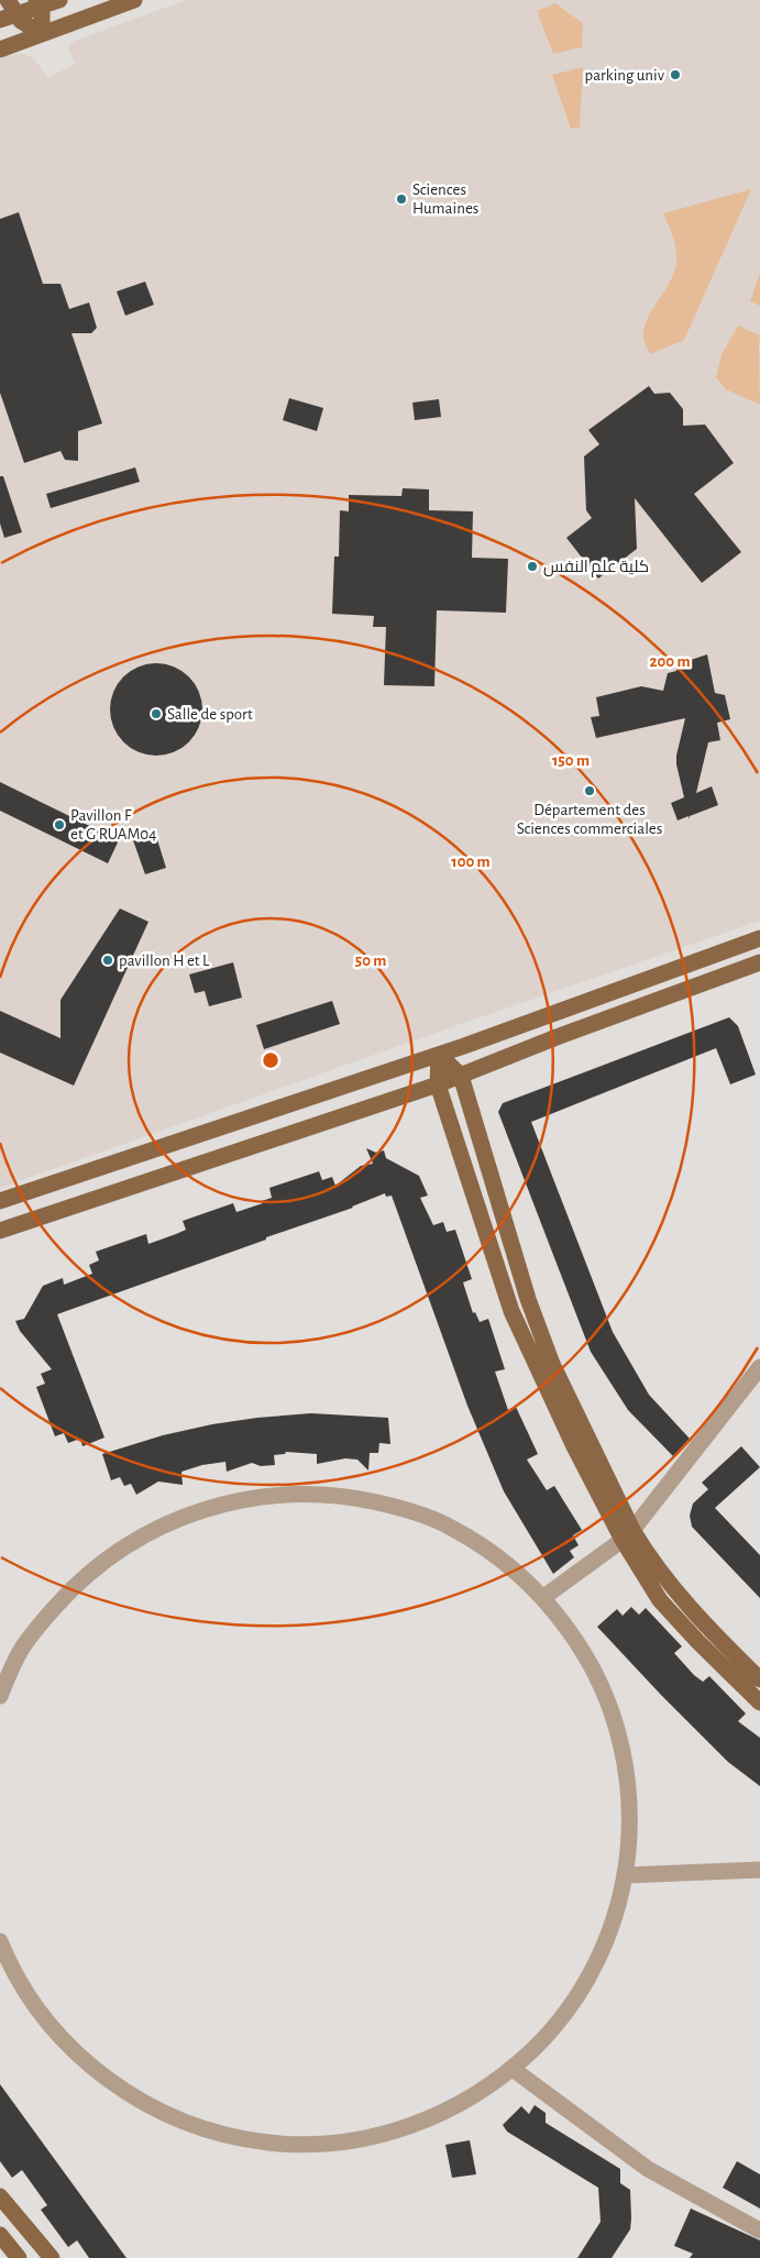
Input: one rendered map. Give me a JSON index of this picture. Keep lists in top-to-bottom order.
{
  "places": [
    "parking univ",
    "Sciences Humaines",
    "كلية علم النفس",
    "Salle de sport",
    "Département des Sciences commerciales",
    "Pavillon F et G RUAM04",
    "pavillon H et L"
  ],
  "rings": [
    "200 m",
    "150 m",
    "100 m",
    "50 m"
  ]
}
